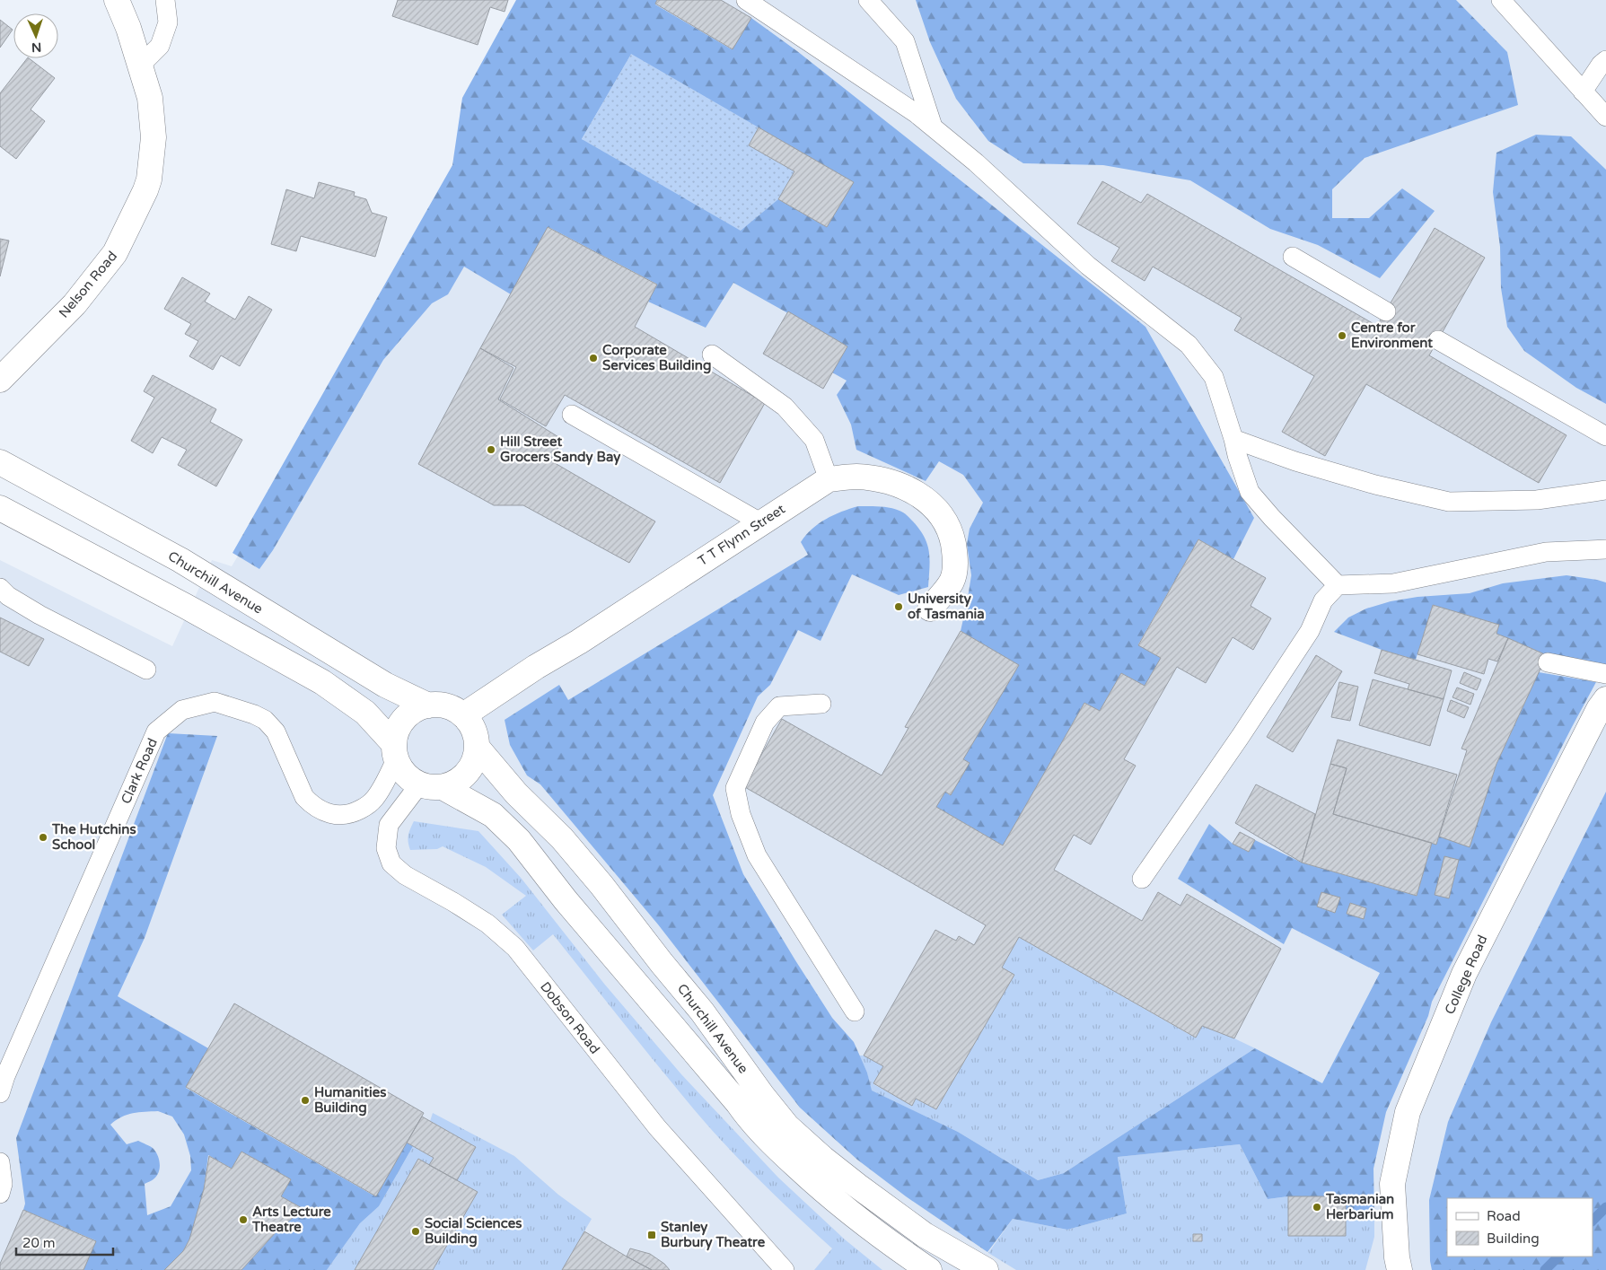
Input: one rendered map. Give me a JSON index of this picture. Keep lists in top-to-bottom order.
{
  "streets": {
    "street": [
      "Nelson Road",
      "T T Flynn Street",
      "Churchill Avenue",
      "College Road"
    ],
    "lane": ["Clark Road", "Dobson Road"]
  },
  "crossings": [
    ["T T Flynn Street", "Churchill Avenue"],
    ["T T Flynn Street", "Clark Road"],
    ["Churchill Avenue", "Clark Road"]
  ],
  "places": {
    "other": [
      "Centre for Environment",
      "Corporate Services Building",
      "Hill Street Grocers Sandy Bay",
      "University of Tasmania",
      "The Hutchins School",
      "Humanities Building",
      "Tasmanian Herbarium",
      "Arts Lecture Theatre",
      "Social Sciences Building"
    ],
    "transit": ["Stanley Burbury Theatre"]
  },
  "legend": ["Road", "Building"],
  "scale_bar": "20 m",
  "north": "bottom"
}
